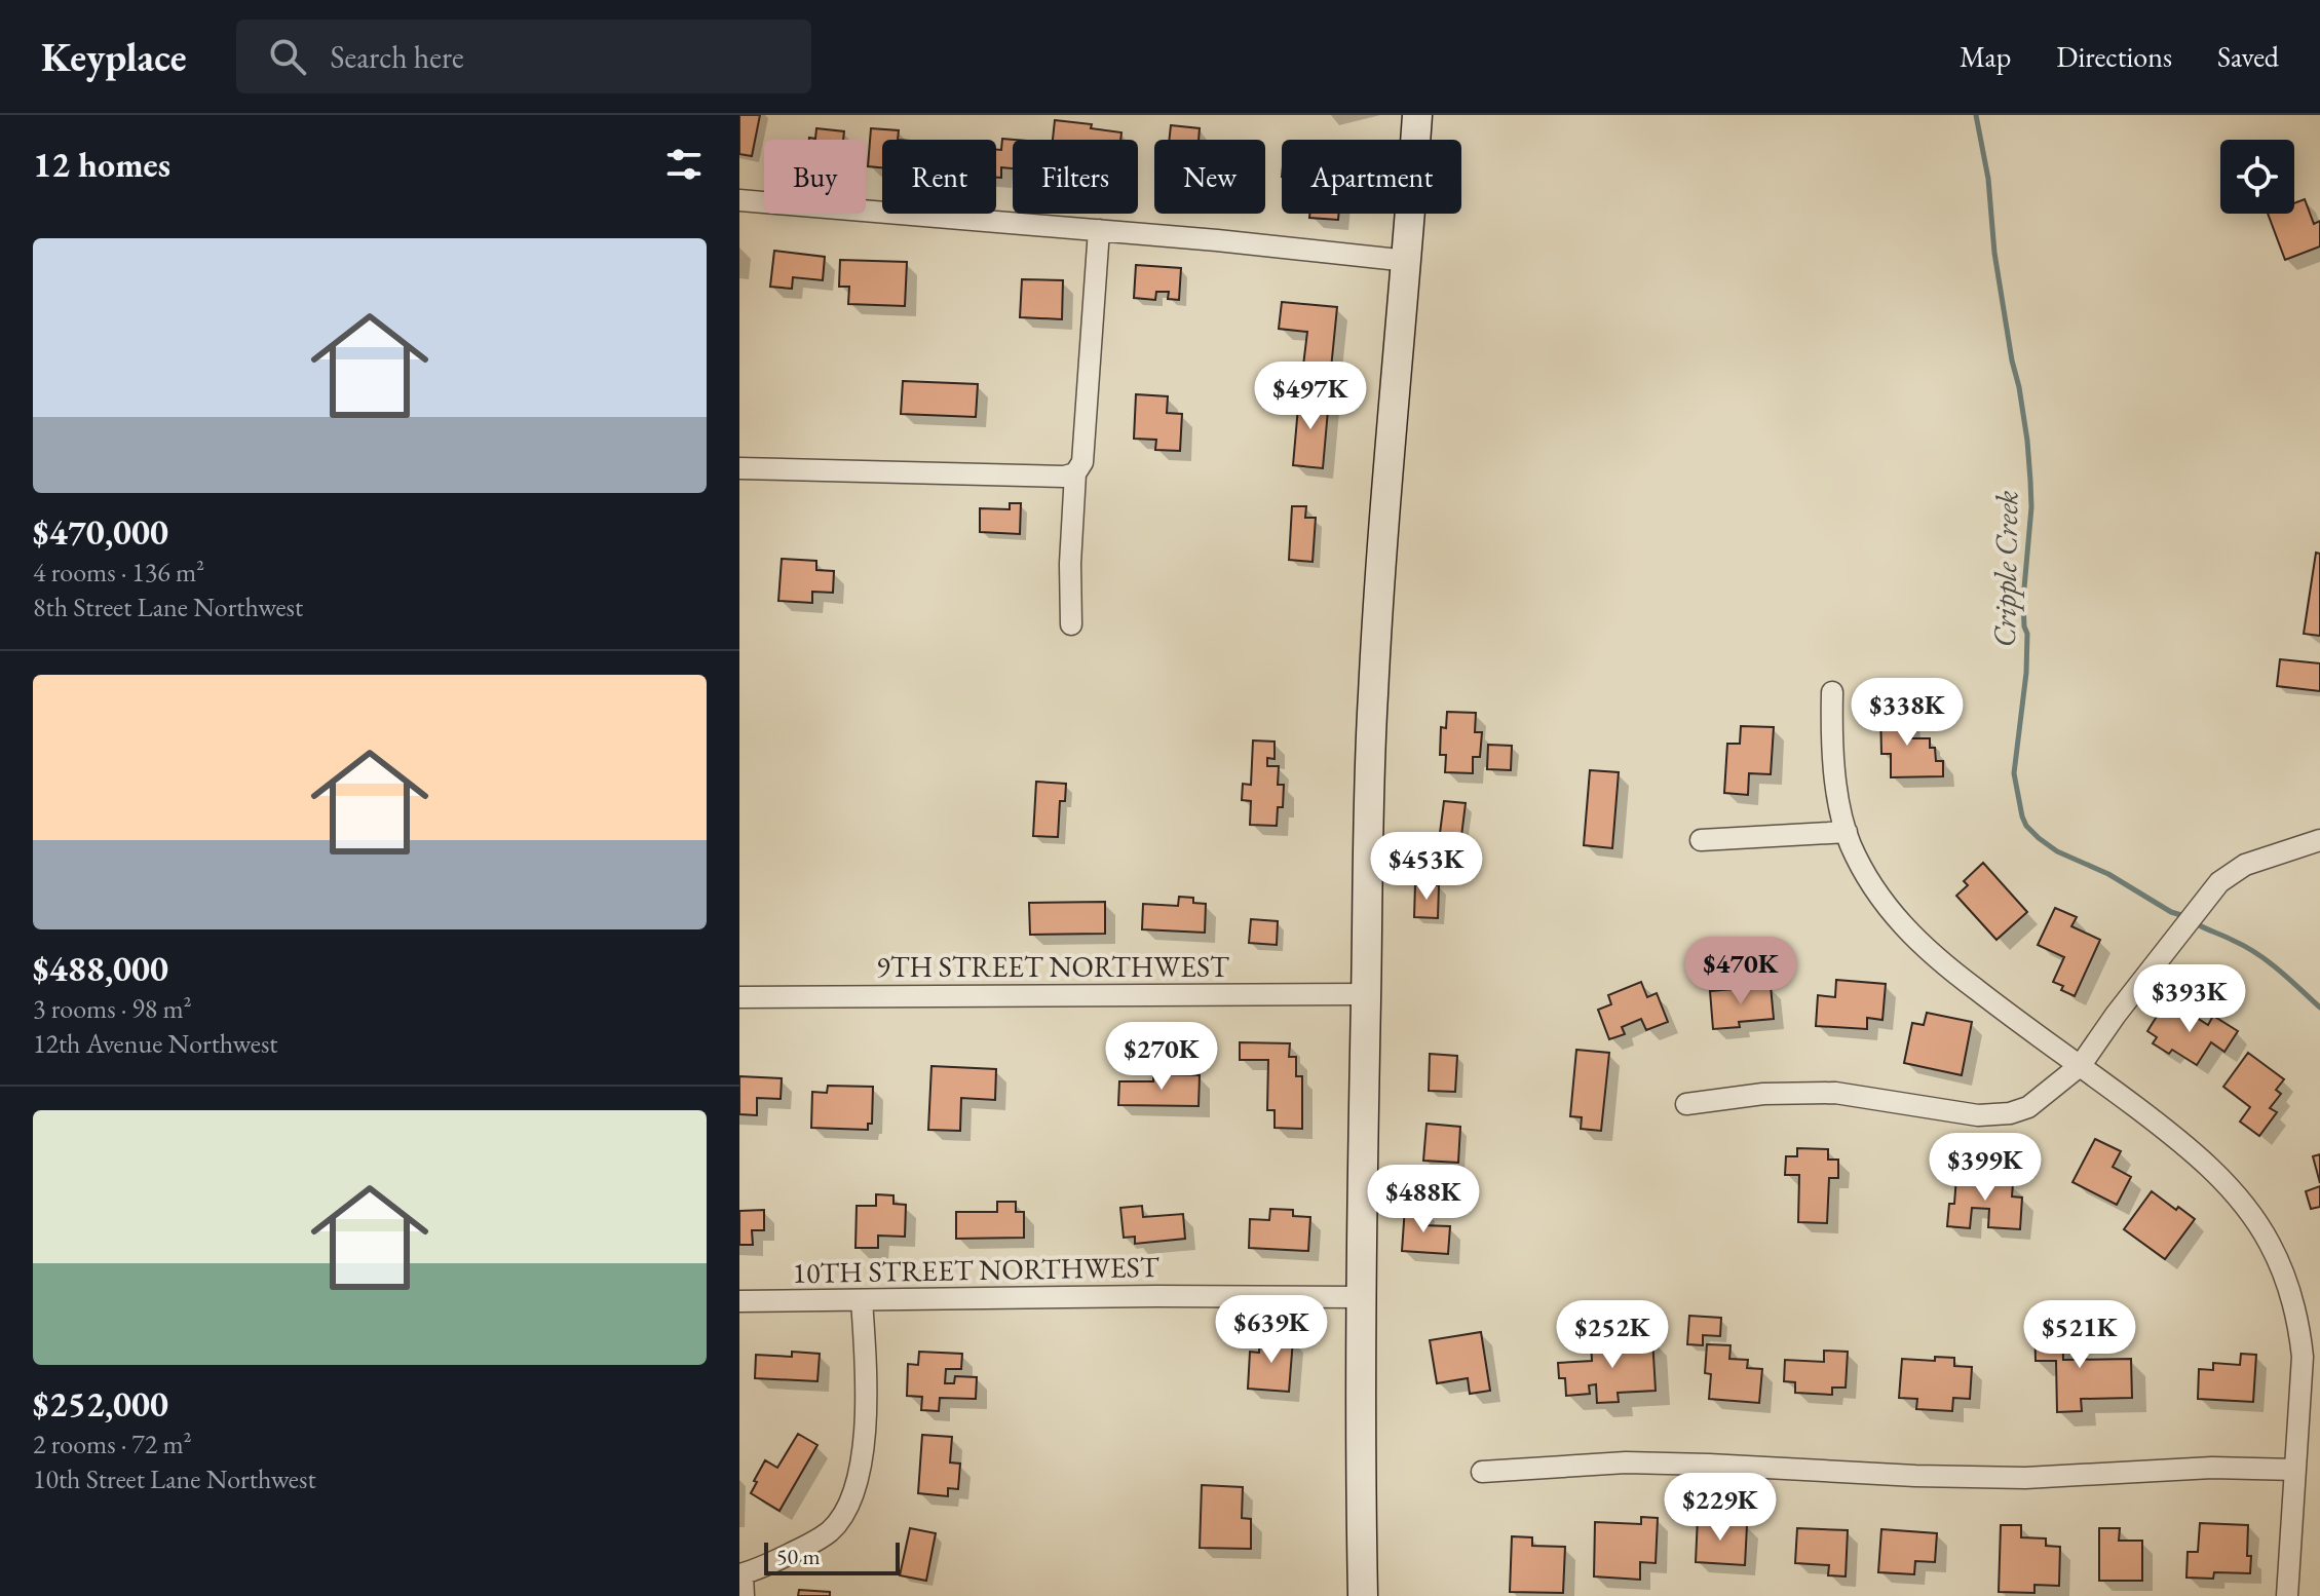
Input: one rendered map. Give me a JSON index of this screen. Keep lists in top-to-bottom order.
{
  "streets": {
    "street": ["9TH STREET NORTHWEST", "10TH STREET NORTHWEST"]
  },
  "water": ["Cripple Creek"],
  "scale_bar": "50 m",
  "page": {
    "header": "Keyplace",
    "search": "Search here",
    "nav": ["Map", "Directions", "Saved"],
    "heading": "12 homes",
    "chip": [
      "Buy",
      "Rent",
      "Filters",
      "New",
      "Apartment"
    ],
    "list": [
      {
        "name": "$470,000",
        "note": "4 rooms · 136 m² · 8th Street Lane Northwest"
      },
      {
        "name": "$488,000",
        "note": "3 rooms · 98 m² · 12th Avenue Northwest"
      },
      {
        "name": "$252,000",
        "note": "2 rooms · 72 m² · 10th Street Lane Northwest"
      }
    ],
    "price": [
      "$497K",
      "$338K",
      "$453K",
      "$470K",
      "$393K",
      "$270K",
      "$399K",
      "$488K",
      "$639K",
      "$252K",
      "$521K",
      "$229K"
    ],
    "scale": "50 m"
  }
}
